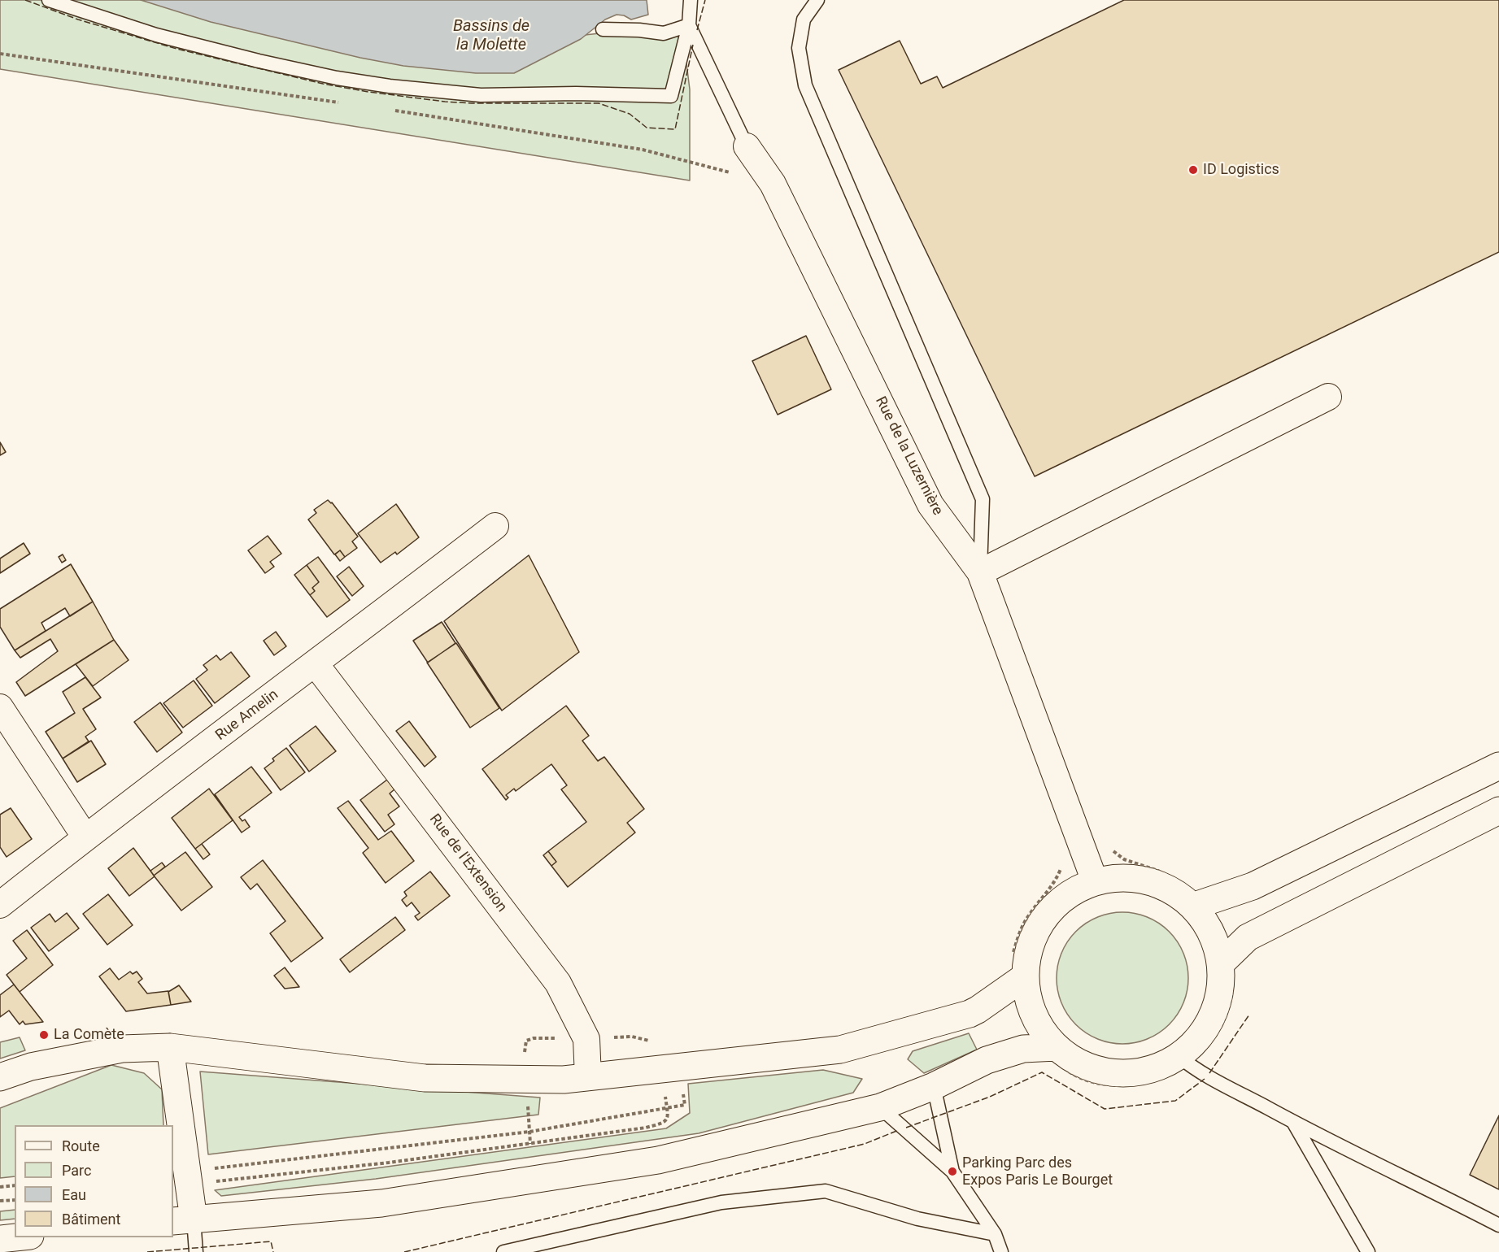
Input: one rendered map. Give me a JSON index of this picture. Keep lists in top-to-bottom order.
{
  "streets": {
    "street": ["Rue de la Luzernière", "Rue Amelin", "Rue de l'Extension"]
  },
  "crossings": [
    ["Rue Amelin", "Rue de l'Extension"]
  ],
  "water": ["Bassins de la Molette"],
  "places": ["ID Logistics", "La Comète", "Parking Parc des Expos Paris Le Bourget"],
  "legend": [
    "Route",
    "Parc",
    "Eau",
    "Bâtiment"
  ]
}
